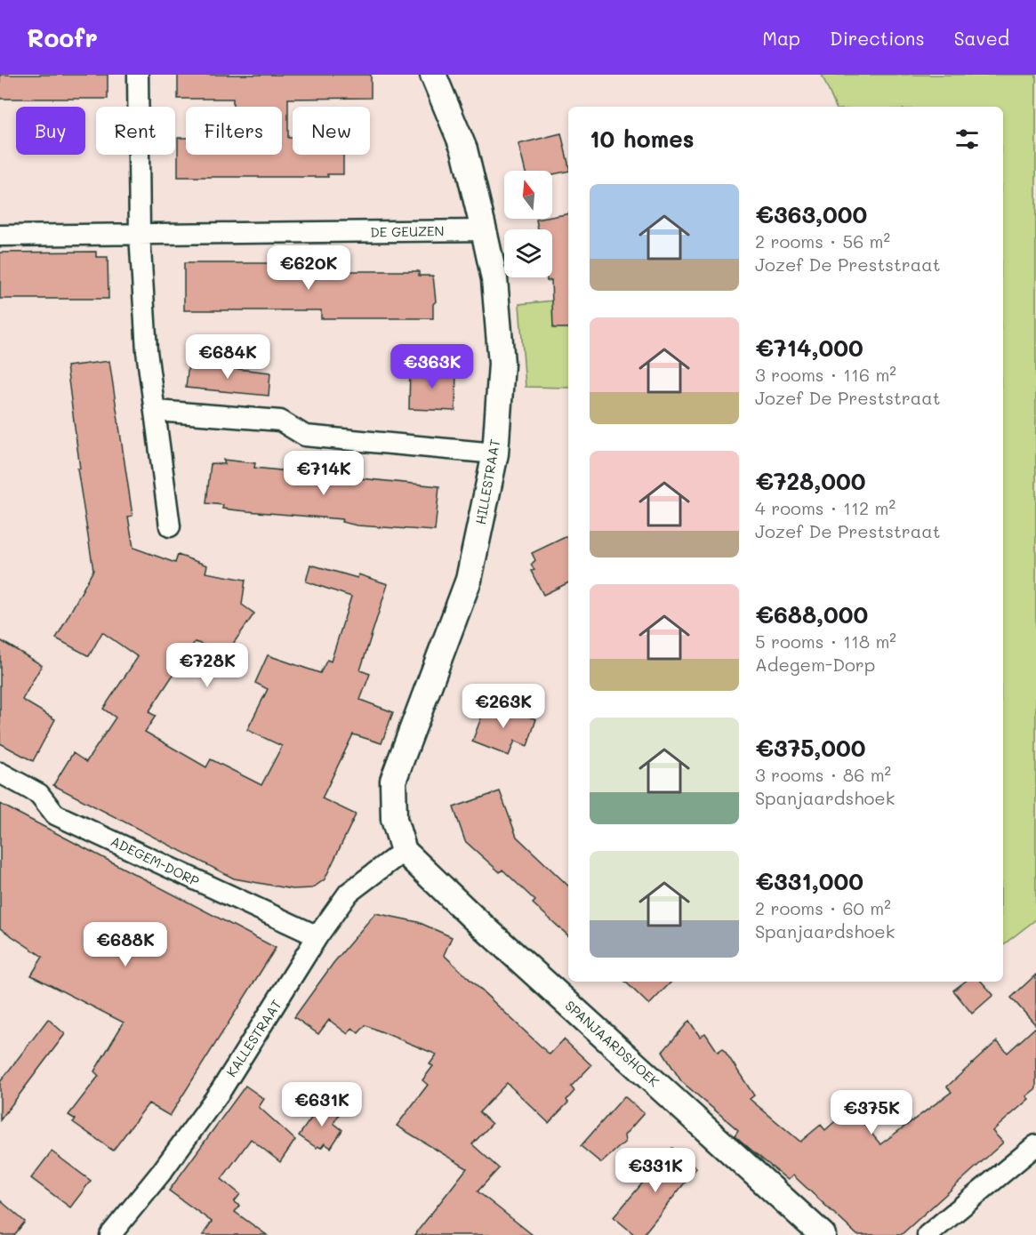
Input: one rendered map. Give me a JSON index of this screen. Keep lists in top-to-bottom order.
{
  "streets": {
    "street": [
      "DE GEUZEN",
      "HILLESTRAAT",
      "ADEGEM-DORP",
      "KALLESTRAAT",
      "SPANJAARDSHOEK"
    ]
  },
  "crossings": [
    ["DE GEUZEN", "HILLESTRAAT"],
    ["HILLESTRAAT", "KALLESTRAAT"],
    ["HILLESTRAAT", "SPANJAARDSHOEK"],
    ["ADEGEM-DORP", "KALLESTRAAT"],
    ["KALLESTRAAT", "SPANJAARDSHOEK"]
  ],
  "north": "top",
  "page": {
    "header": "Roofr",
    "nav": ["Map", "Directions", "Saved"],
    "chip": [
      "Buy",
      "Rent",
      "Filters",
      "New"
    ],
    "heading": "10 homes",
    "list": [
      {
        "name": "€363,000",
        "note": "2 rooms · 56 m² · Jozef De Preststraat"
      },
      {
        "name": "€714,000",
        "note": "3 rooms · 116 m² · Jozef De Preststraat"
      },
      {
        "name": "€728,000",
        "note": "4 rooms · 112 m² · Jozef De Preststraat"
      },
      {
        "name": "€688,000",
        "note": "5 rooms · 118 m² · Adegem-Dorp"
      },
      {
        "name": "€375,000",
        "note": "3 rooms · 86 m² · Spanjaardshoek"
      },
      {
        "name": "€331,000",
        "note": "2 rooms · 60 m² · Spanjaardshoek"
      }
    ],
    "price": [
      "€620K",
      "€684K",
      "€363K",
      "€714K",
      "€728K",
      "€263K",
      "€688K",
      "€631K",
      "€375K",
      "€331K"
    ]
  }
}
